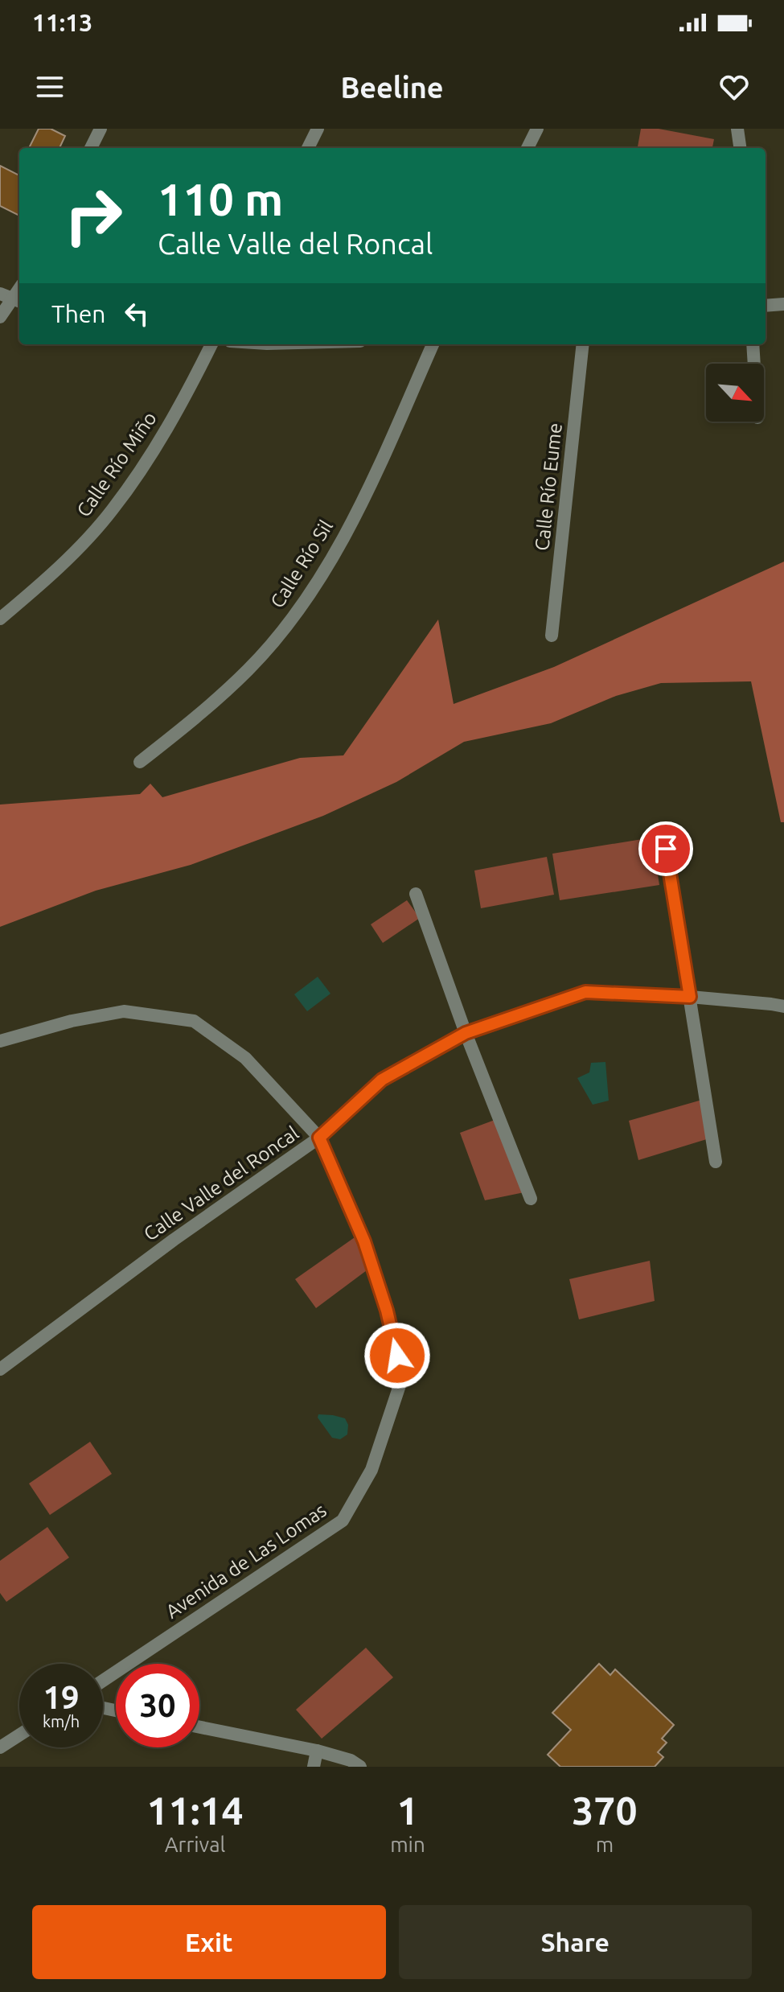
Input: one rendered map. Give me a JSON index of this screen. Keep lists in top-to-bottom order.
{
  "streets": {
    "street": [
      "Calle Río Miño",
      "Calle Río Eume",
      "Calle Río Sil",
      "Calle Valle del Roncal",
      "Avenida de Las Lomas"
    ]
  },
  "crossings": [
    ["Calle Valle del Roncal", "Avenida de Las Lomas"]
  ],
  "north": "bottom right",
  "page": {
    "status": "11:13",
    "header": "Beeline",
    "turn": ["110 m", "Calle Valle del Roncal"],
    "then": "Then",
    "speed": "19 km/h",
    "limit": "30",
    "eta": [
      "11:14",
      "Arrival",
      "1",
      "min",
      "370",
      "m"
    ],
    "buttons": ["Exit", "Share"]
  }
}
